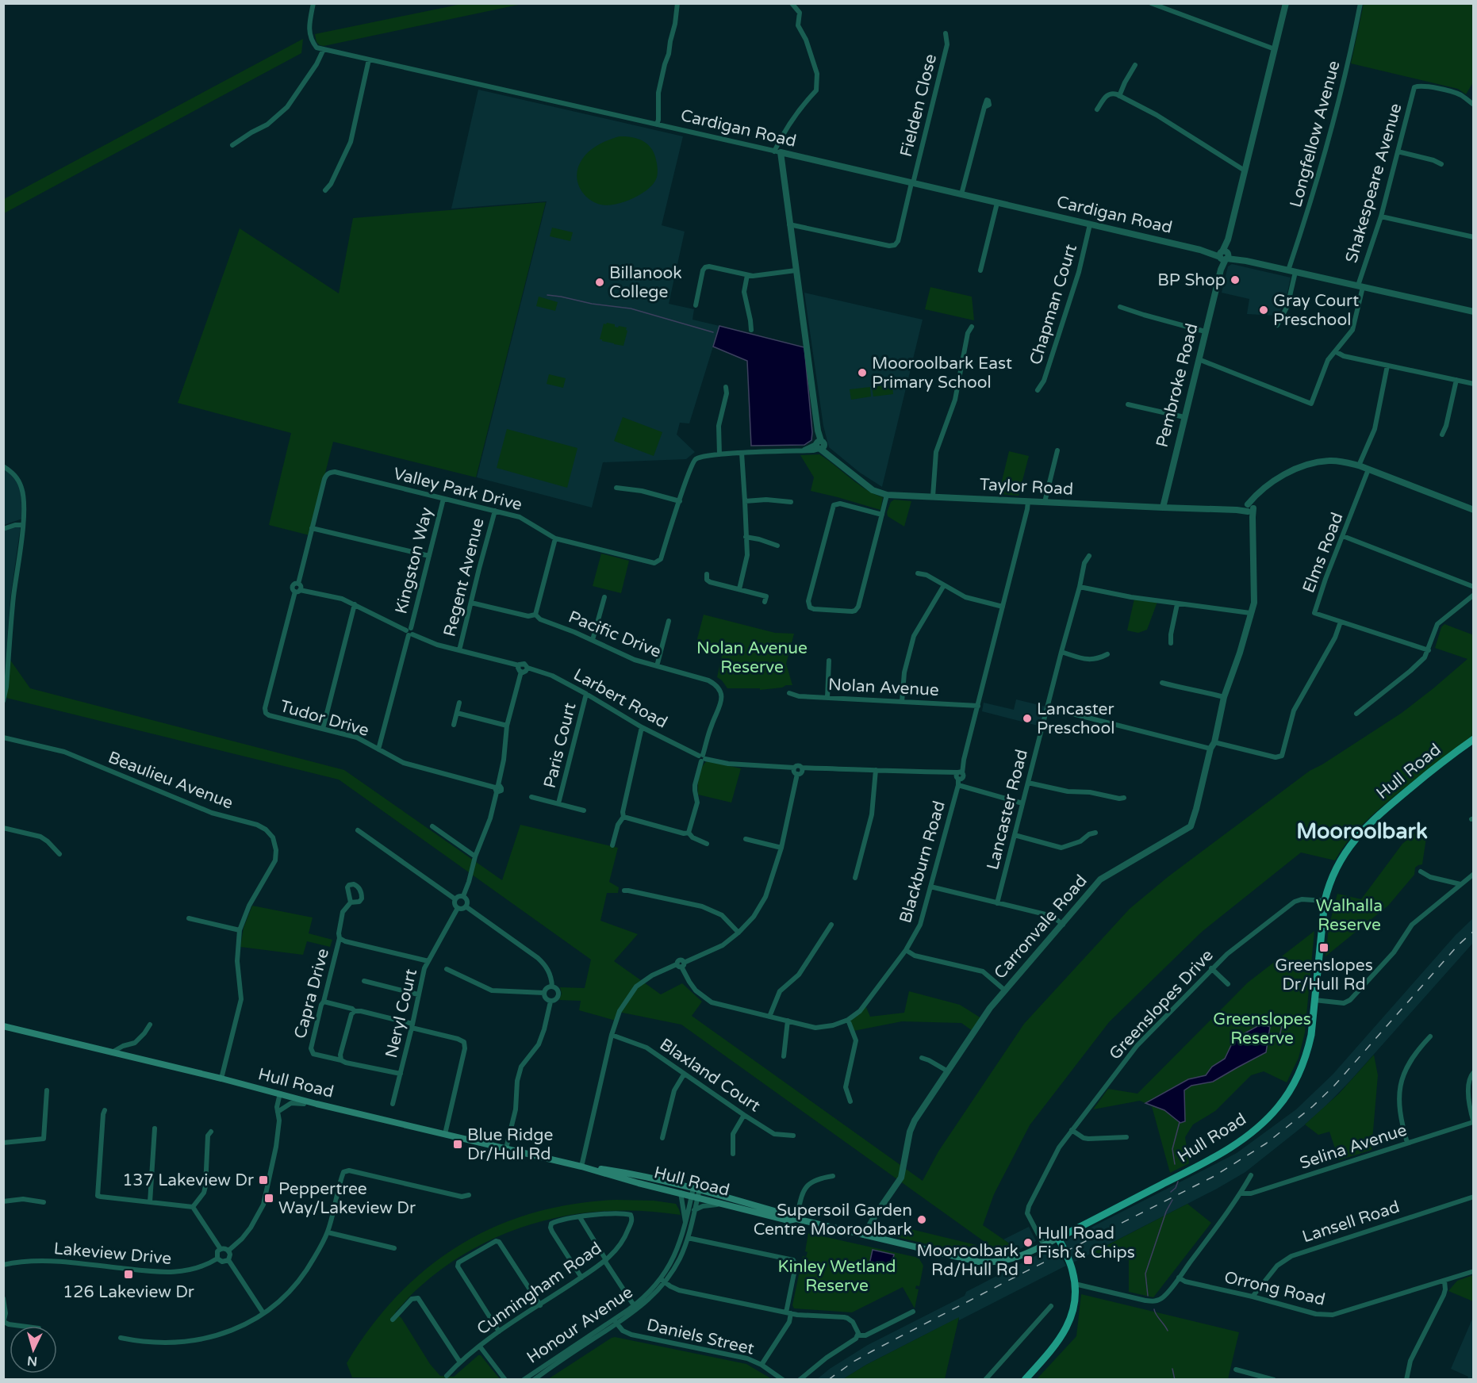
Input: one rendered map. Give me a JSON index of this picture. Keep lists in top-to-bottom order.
{
  "streets": {
    "main road": ["Hull Road"],
    "street": [
      "Fielden Close",
      "Cardigan Road",
      "Longfellow Avenue",
      "Shakespeare Avenue",
      "Chapman Court",
      "Pembroke Road",
      "Taylor Road",
      "Valley Park Drive",
      "Elms Road",
      "Kingston Way",
      "Regent Avenue",
      "Pacific Drive",
      "Nolan Avenue",
      "Larbert Road",
      "Tudor Drive",
      "Paris Court",
      "Beaulieu Avenue",
      "Lancaster Road",
      "Blackburn Road",
      "Carronvale Road",
      "Capra Drive",
      "Greenslopes Drive",
      "Neryl Court",
      "Blaxland Court",
      "Selina Avenue",
      "Lansell Road",
      "Lakeview Drive",
      "Cunningham Road",
      "Orrong Road",
      "Honour Avenue",
      "Daniels Street"
    ]
  },
  "crossings": [
    ["Fielden Close", "Cardigan Road"],
    ["Cardigan Road", "Longfellow Avenue"],
    ["Cardigan Road", "Shakespeare Avenue"],
    ["Cardigan Road", "Chapman Court"],
    ["Cardigan Road", "Pembroke Road"],
    ["Shakespeare Avenue", "Pembroke Road"],
    ["Pembroke Road", "Taylor Road"],
    ["Taylor Road", "Elms Road"],
    ["Taylor Road", "Blackburn Road"],
    ["Taylor Road", "Carronvale Road"],
    ["Valley Park Drive", "Kingston Way"],
    ["Valley Park Drive", "Regent Avenue"],
    ["Kingston Way", "Tudor Drive"],
    ["Pacific Drive", "Larbert Road"],
    ["Nolan Avenue", "Blackburn Road"],
    ["Larbert Road", "Paris Court"],
    ["Hull Road", "Beaulieu Avenue"],
    ["Hull Road", "Carronvale Road"],
    ["Hull Road", "Greenslopes Drive"],
    ["Hull Road", "Honour Avenue"],
    ["Lansell Road", "Orrong Road"],
    ["Honour Avenue", "Daniels Street"]
  ],
  "districts": ["Mooroolbark"],
  "parks": [
    "Nolan Avenue Reserve",
    "Walhalla Reserve",
    "Greenslopes Reserve",
    "Kinley Wetland Reserve"
  ],
  "places": {
    "other": [
      "BP Shop",
      "Billanook College",
      "Gray Court Preschool",
      "Mooroolbark East Primary School",
      "Lancaster Preschool",
      "Supersoil Garden Centre Mooroolbark",
      "Hull Road Fish & Chips"
    ],
    "transit": [
      "Greenslopes Dr/Hull Rd",
      "Blue Ridge Dr/Hull Rd",
      "137 Lakeview Dr",
      "Peppertree Way/Lakeview Dr",
      "Mooroolbark Rd/Hull Rd",
      "126 Lakeview Dr"
    ]
  },
  "north": "bottom"
}
